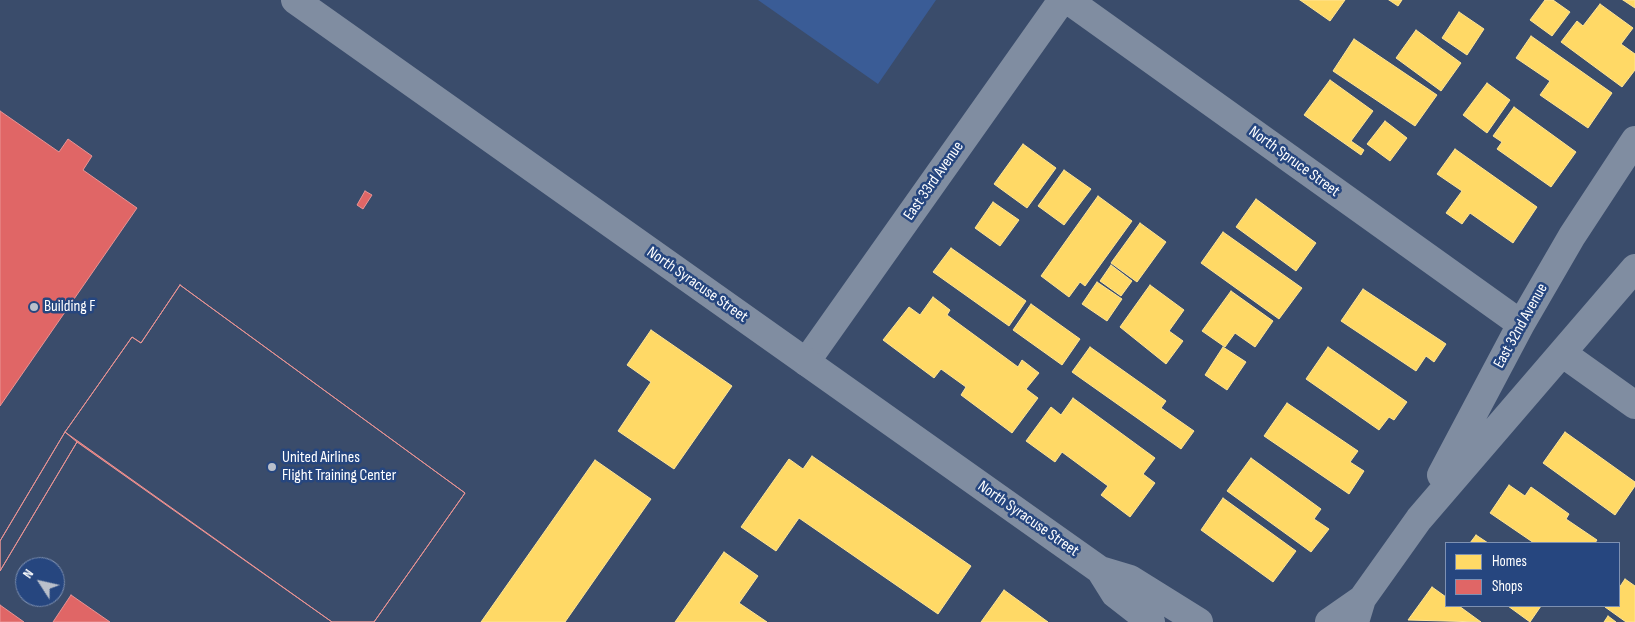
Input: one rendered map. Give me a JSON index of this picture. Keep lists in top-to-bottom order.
{
  "streets": {
    "street": [
      "North Spruce Street",
      "East 33rd Avenue",
      "North Syracuse Street",
      "East 32nd Avenue"
    ]
  },
  "crossings": [
    ["North Spruce Street", "East 32nd Avenue"],
    ["East 33rd Avenue", "North Syracuse Street"]
  ],
  "places": ["Building F", "United Airlines Flight Training Center"],
  "legend": ["Homes", "Shops"],
  "north": "top left"
}
